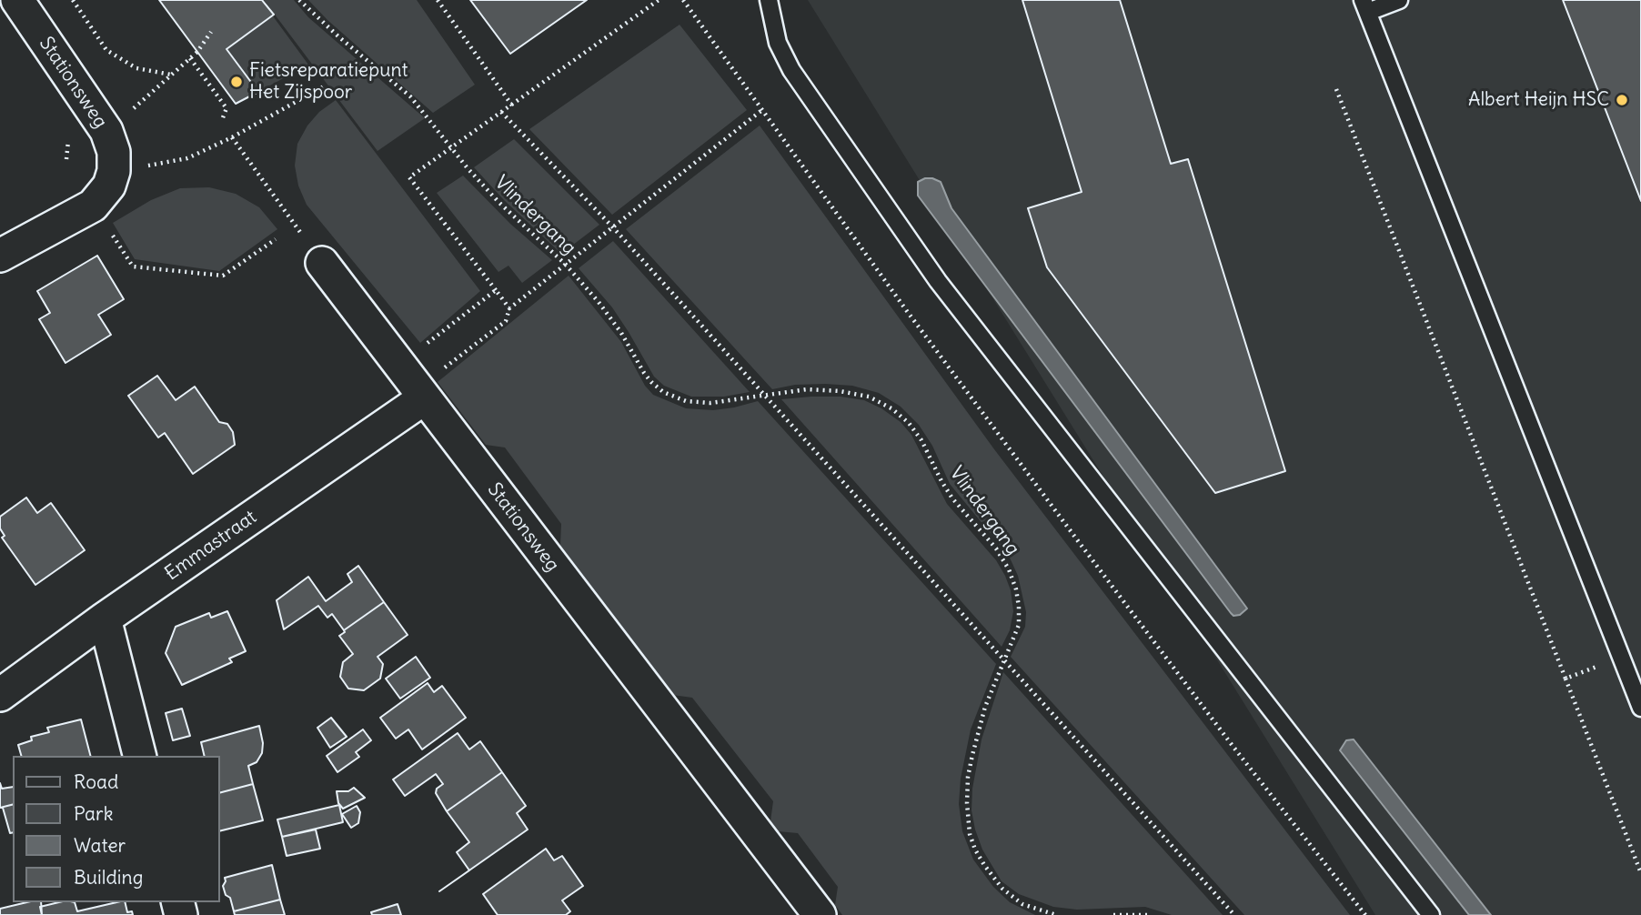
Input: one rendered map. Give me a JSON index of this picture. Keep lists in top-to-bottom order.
{
  "streets": {
    "street": ["Stationsweg", "Emmastraat"],
    "path": ["Vlindergang"]
  },
  "crossings": [
    ["Stationsweg", "Emmastraat"]
  ],
  "places": ["Fietsreparatiepunt Het Zijspoor", "Albert Heijn HSC"],
  "legend": [
    "Road",
    "Park",
    "Water",
    "Building"
  ]
}
